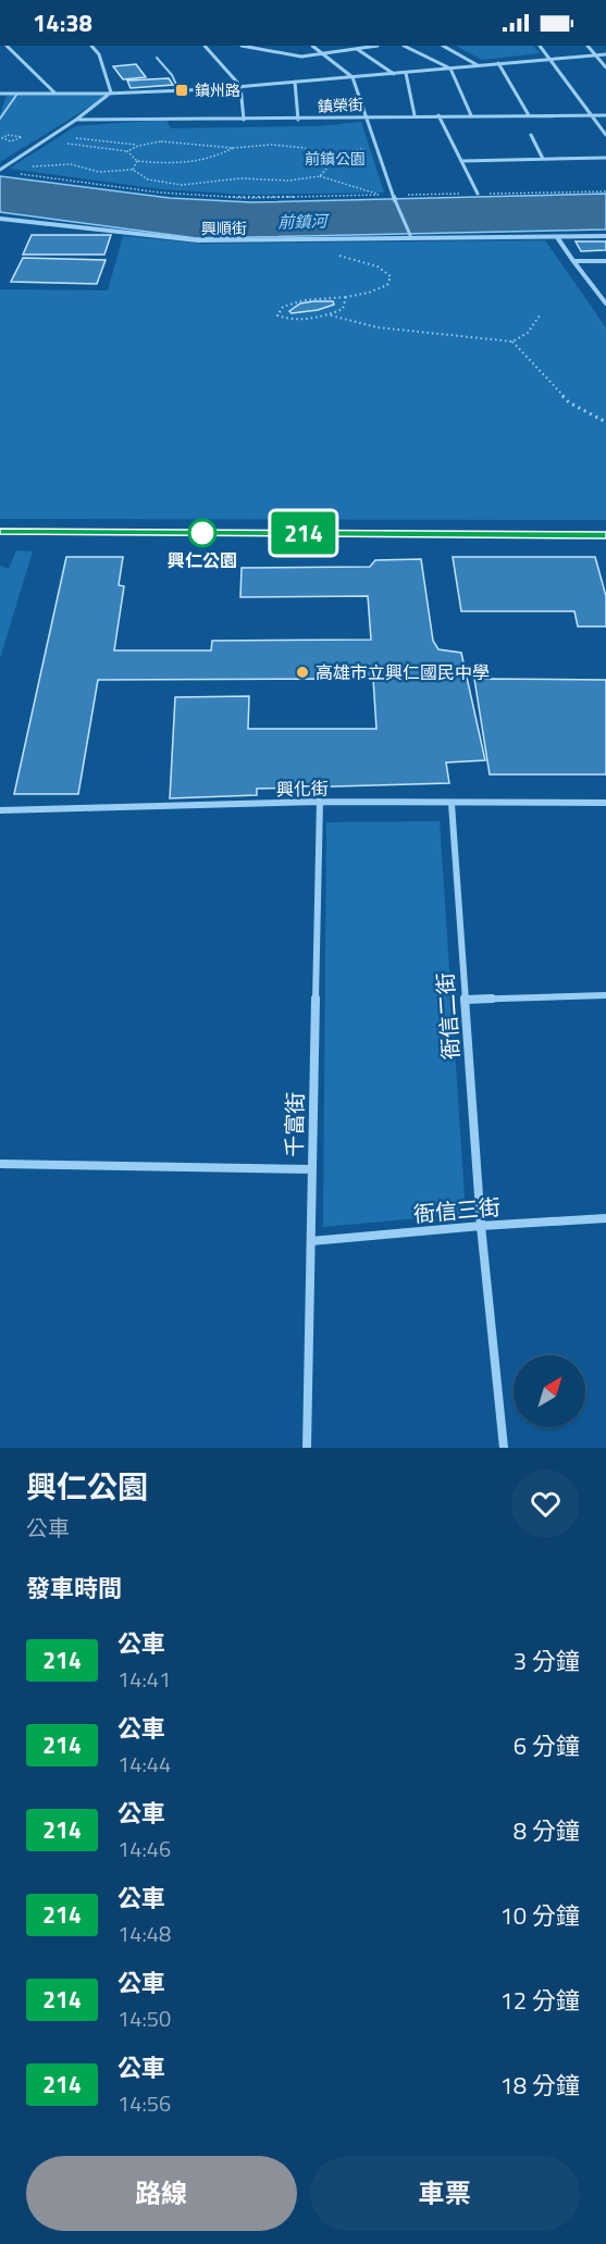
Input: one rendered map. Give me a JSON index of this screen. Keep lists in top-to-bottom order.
{
  "streets": {
    "street": [
      "鎮榮街",
      "興順街",
      "興化街",
      "衙信二街",
      "千富街",
      "衙信三街"
    ]
  },
  "crossings": [
    ["興化街", "衙信二街"],
    ["興化街", "千富街"],
    ["衙信二街", "衙信三街"],
    ["千富街", "衙信三街"]
  ],
  "water": ["前鎮河"],
  "parks": ["前鎮公園"],
  "places": {
    "transit": ["鎮州路"],
    "other": ["興仁公園", "高雄市立興仁國民中學"]
  },
  "lines": ["bus line 214"],
  "north": "top right",
  "page": {
    "status": "14:38",
    "on_map": "214",
    "heading": [
      ["興仁公園", "公車"],
      "發車時間"
    ],
    "list": [
      {
        "mark": "214",
        "name": "公車",
        "note": "14:41",
        "value": "3 分鐘"
      },
      {
        "mark": "214",
        "name": "公車",
        "note": "14:44",
        "value": "6 分鐘"
      },
      {
        "mark": "214",
        "name": "公車",
        "note": "14:46",
        "value": "8 分鐘"
      },
      {
        "mark": "214",
        "name": "公車",
        "note": "14:48",
        "value": "10 分鐘"
      },
      {
        "mark": "214",
        "name": "公車",
        "note": "14:50",
        "value": "12 分鐘"
      },
      {
        "mark": "214",
        "name": "公車",
        "note": "14:56",
        "value": "18 分鐘"
      }
    ],
    "buttons": ["路線", "車票"]
  }
}
